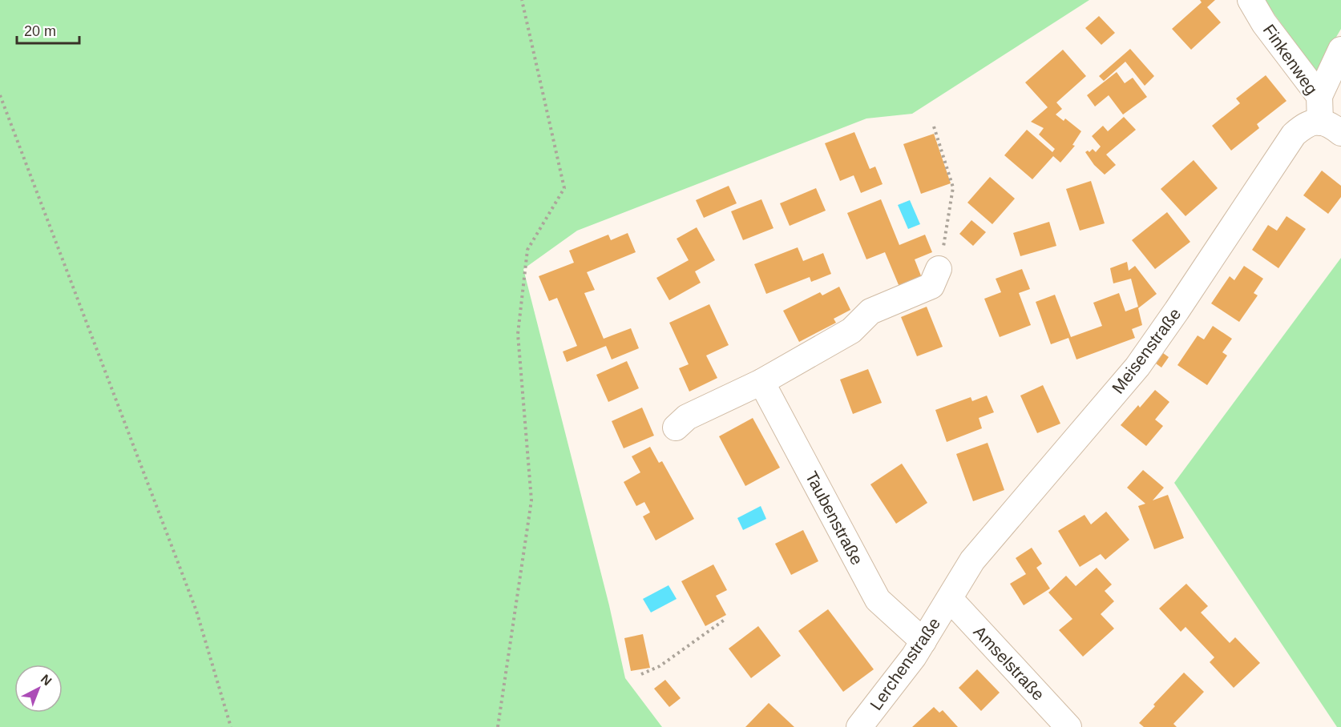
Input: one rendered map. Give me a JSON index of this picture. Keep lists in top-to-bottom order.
{
  "streets": {
    "street": [
      "Finkenweg",
      "Meisenstraße",
      "Taubenstraße",
      "Amselstraße",
      "Lerchenstraße"
    ]
  },
  "crossings": [
    ["Finkenweg", "Meisenstraße"],
    ["Meisenstraße", "Amselstraße"],
    ["Meisenstraße", "Lerchenstraße"],
    ["Taubenstraße", "Lerchenstraße"],
    ["Amselstraße", "Lerchenstraße"]
  ],
  "scale_bar": "20 m",
  "north": "top right"
}
